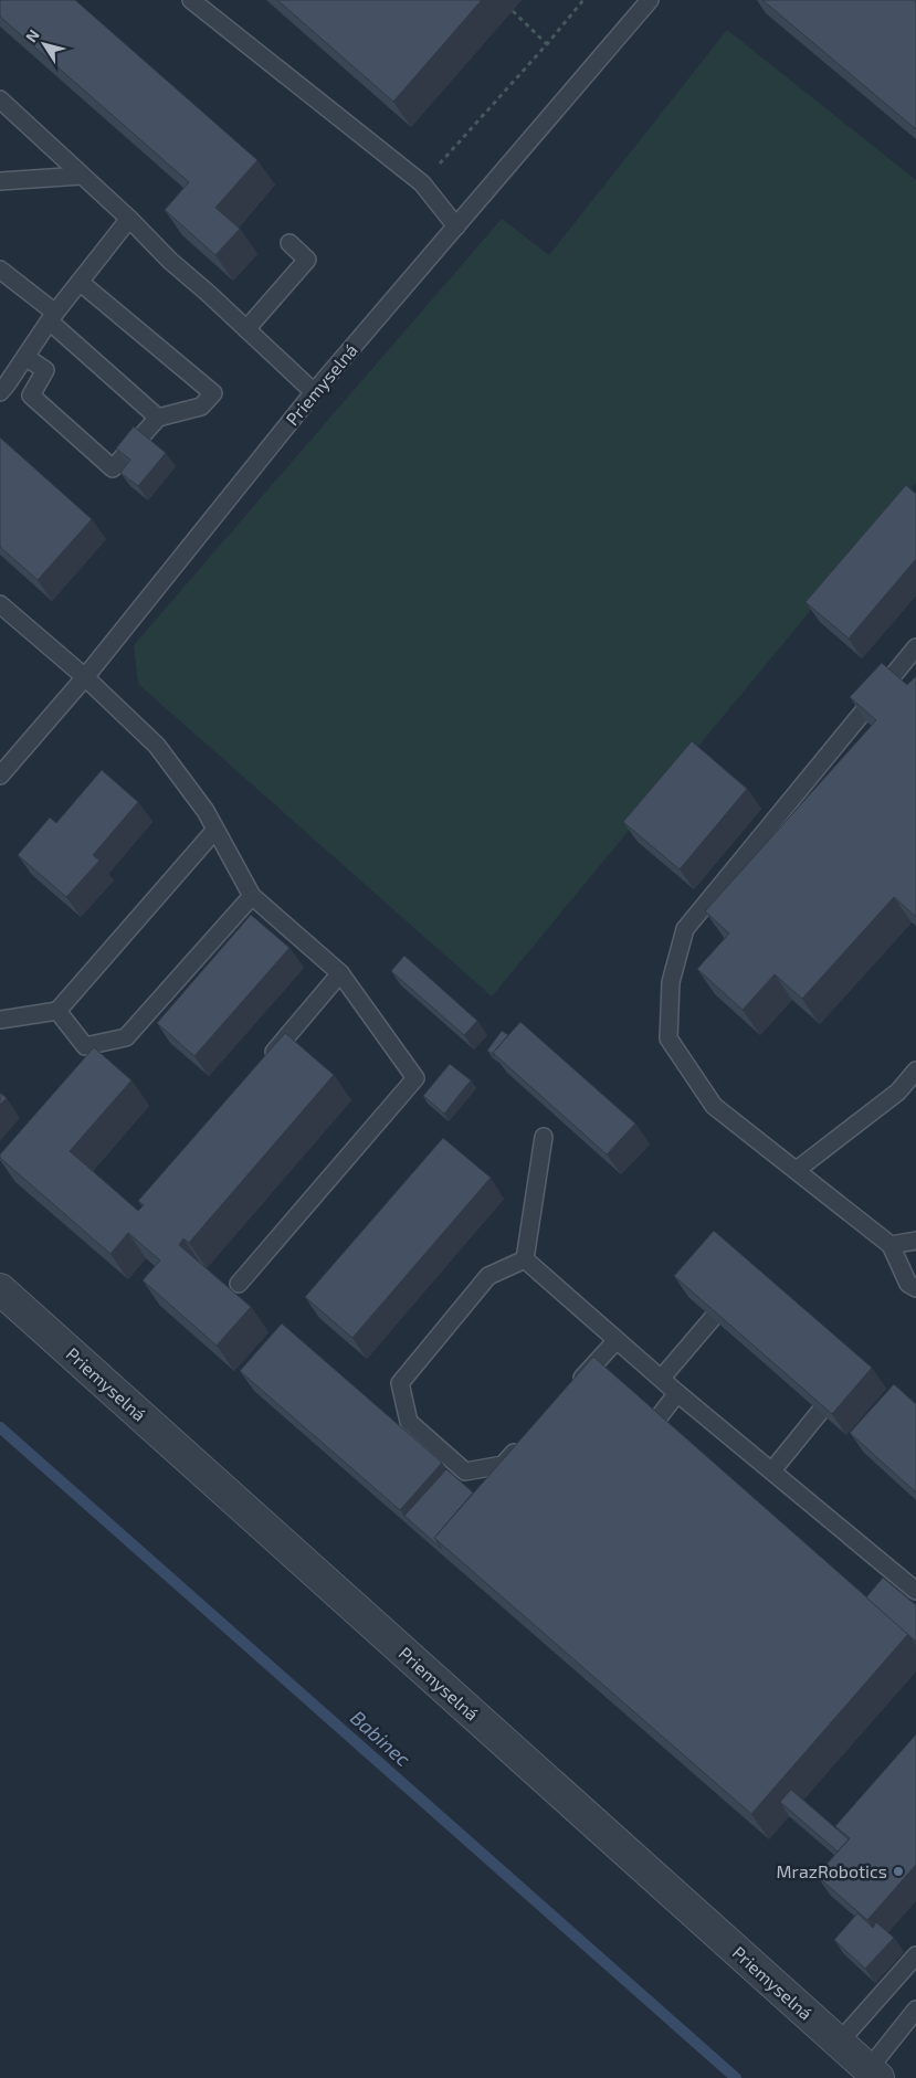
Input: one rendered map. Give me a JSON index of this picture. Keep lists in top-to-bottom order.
{
  "streets": {
    "street": ["Priemyselná"]
  },
  "water": ["Babinec"],
  "places": ["MrazRobotics"],
  "north": "top left"
}
